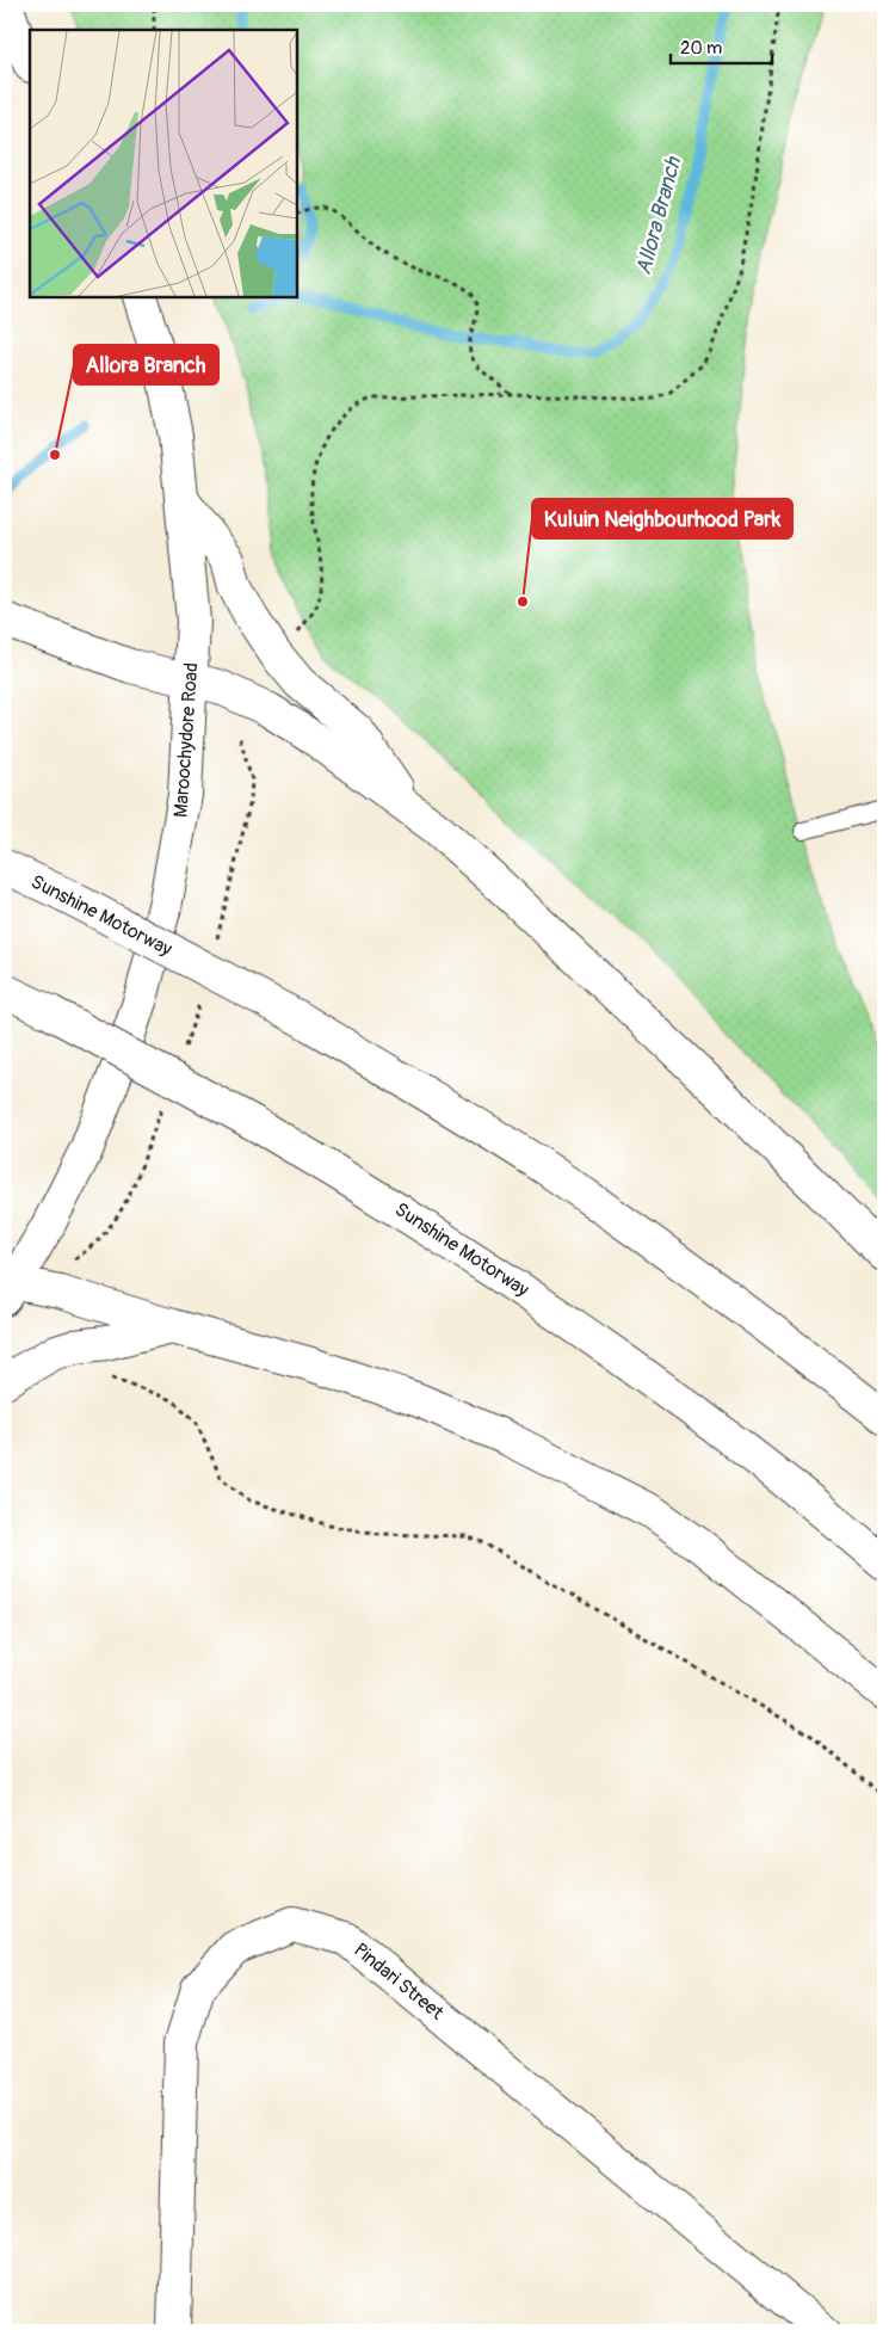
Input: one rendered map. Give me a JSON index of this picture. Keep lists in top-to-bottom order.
{
  "streets": {
    "main road": ["Maroochydore Road", "Sunshine Motorway", "Pindari Street"]
  },
  "water": ["Allora Branch"],
  "places": ["Allora Branch", "Kuluin Neighbourhood Park"],
  "scale_bar": "20 m"
}
